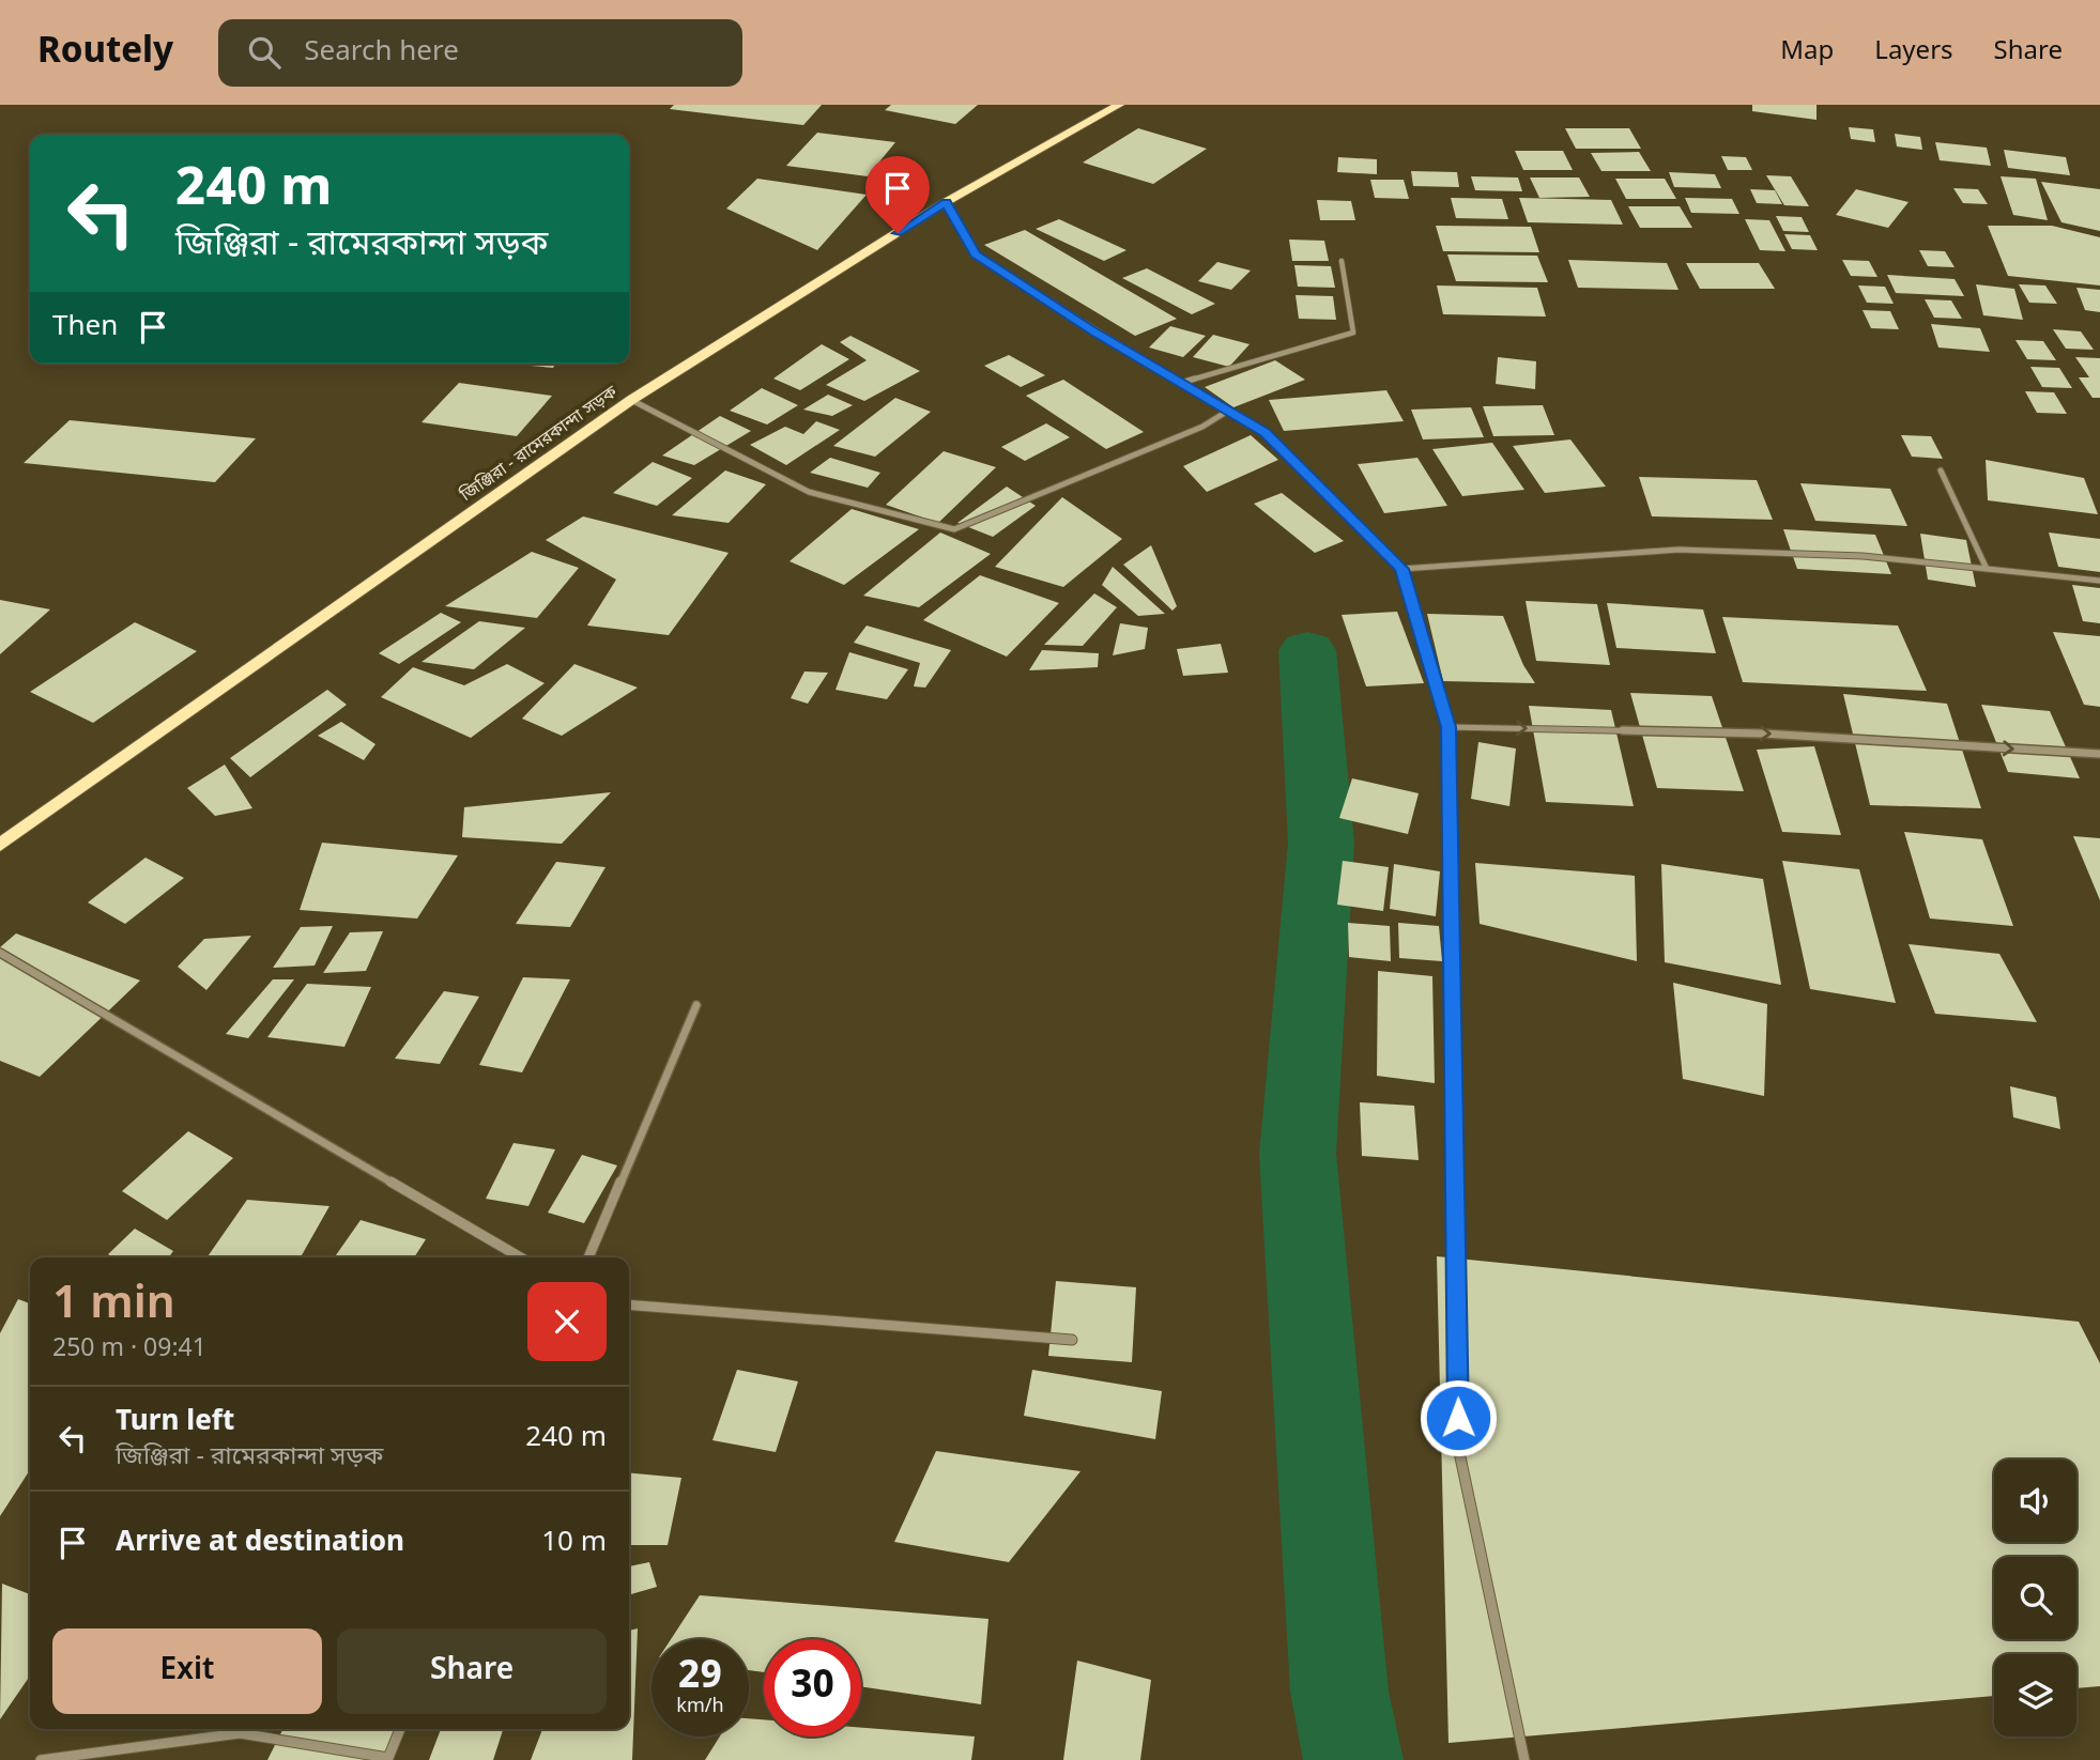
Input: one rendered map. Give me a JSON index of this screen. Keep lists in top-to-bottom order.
{
  "streets": {
    "main road": ["জিঞ্জিরা - রামেরকান্দা সড়ক"]
  },
  "page": {
    "header": "Routely",
    "search": "Search here",
    "nav": ["Map", "Layers", "Share"],
    "turn": ["240 m", "জিঞ্জিরা - রামেরকান্দা সড়ক"],
    "then": "Then",
    "heading": ["1 min", "250 m · 09:41"],
    "list": [
      {
        "name": "Turn left",
        "note": "জিঞ্জিরা - রামেরকান্দা সড়ক",
        "value": "240 m"
      },
      {
        "name": "Arrive at destination",
        "value": "10 m"
      }
    ],
    "buttons": ["Exit", "Share"],
    "speed": "29 km/h",
    "limit": "30"
  }
}
